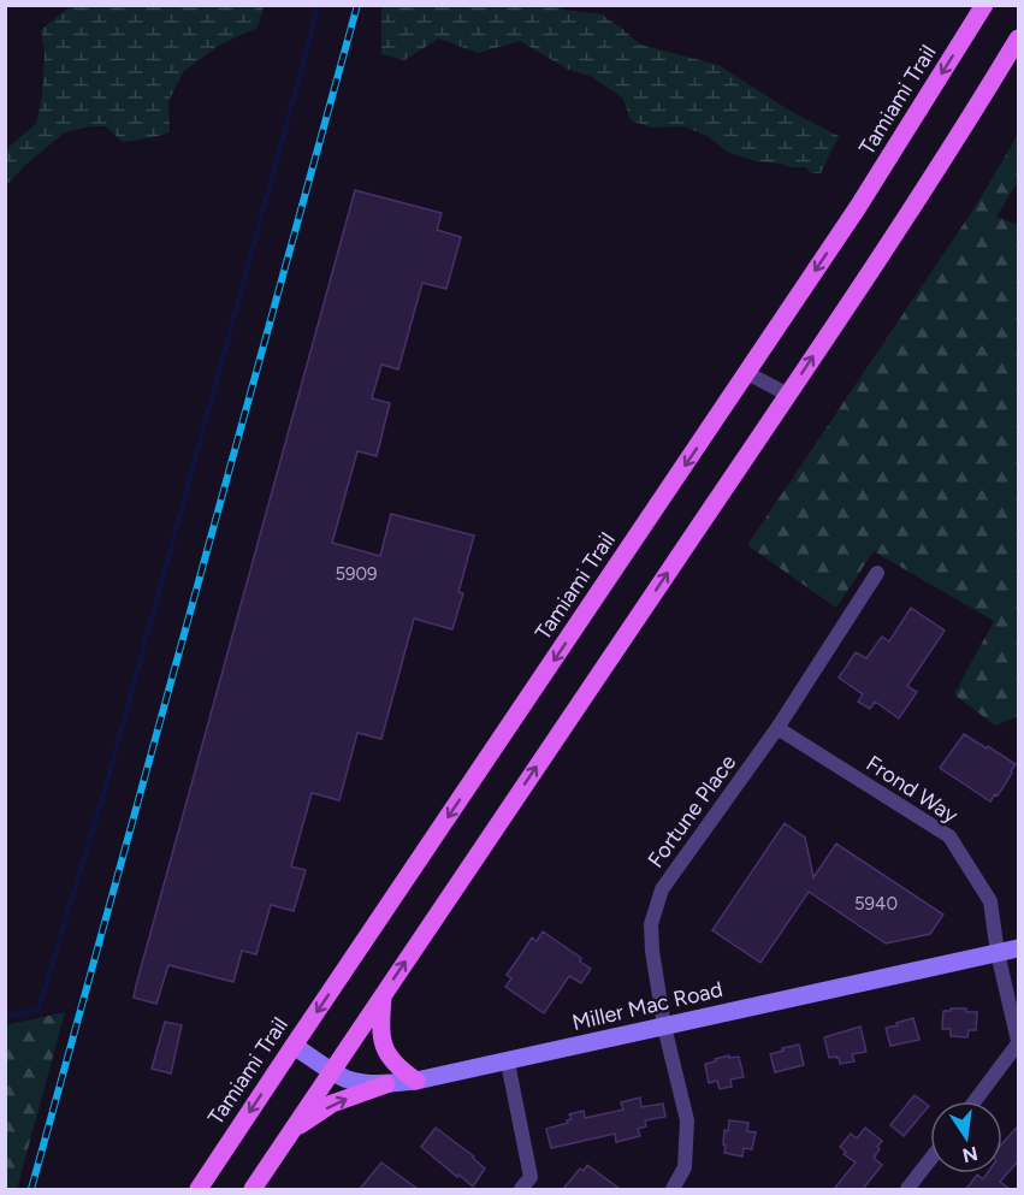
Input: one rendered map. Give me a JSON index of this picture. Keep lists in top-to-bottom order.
{
  "streets": {
    "main road": ["Tamiami Trail"],
    "street": ["Frond Way", "Fortune Place", "Miller Mac Road"]
  },
  "crossings": [
    ["Tamiami Trail", "Miller Mac Road"],
    ["Frond Way", "Fortune Place"],
    ["Frond Way", "Miller Mac Road"],
    ["Fortune Place", "Miller Mac Road"]
  ],
  "house_numbers": ["5909", "5940"],
  "north": "bottom"
}
